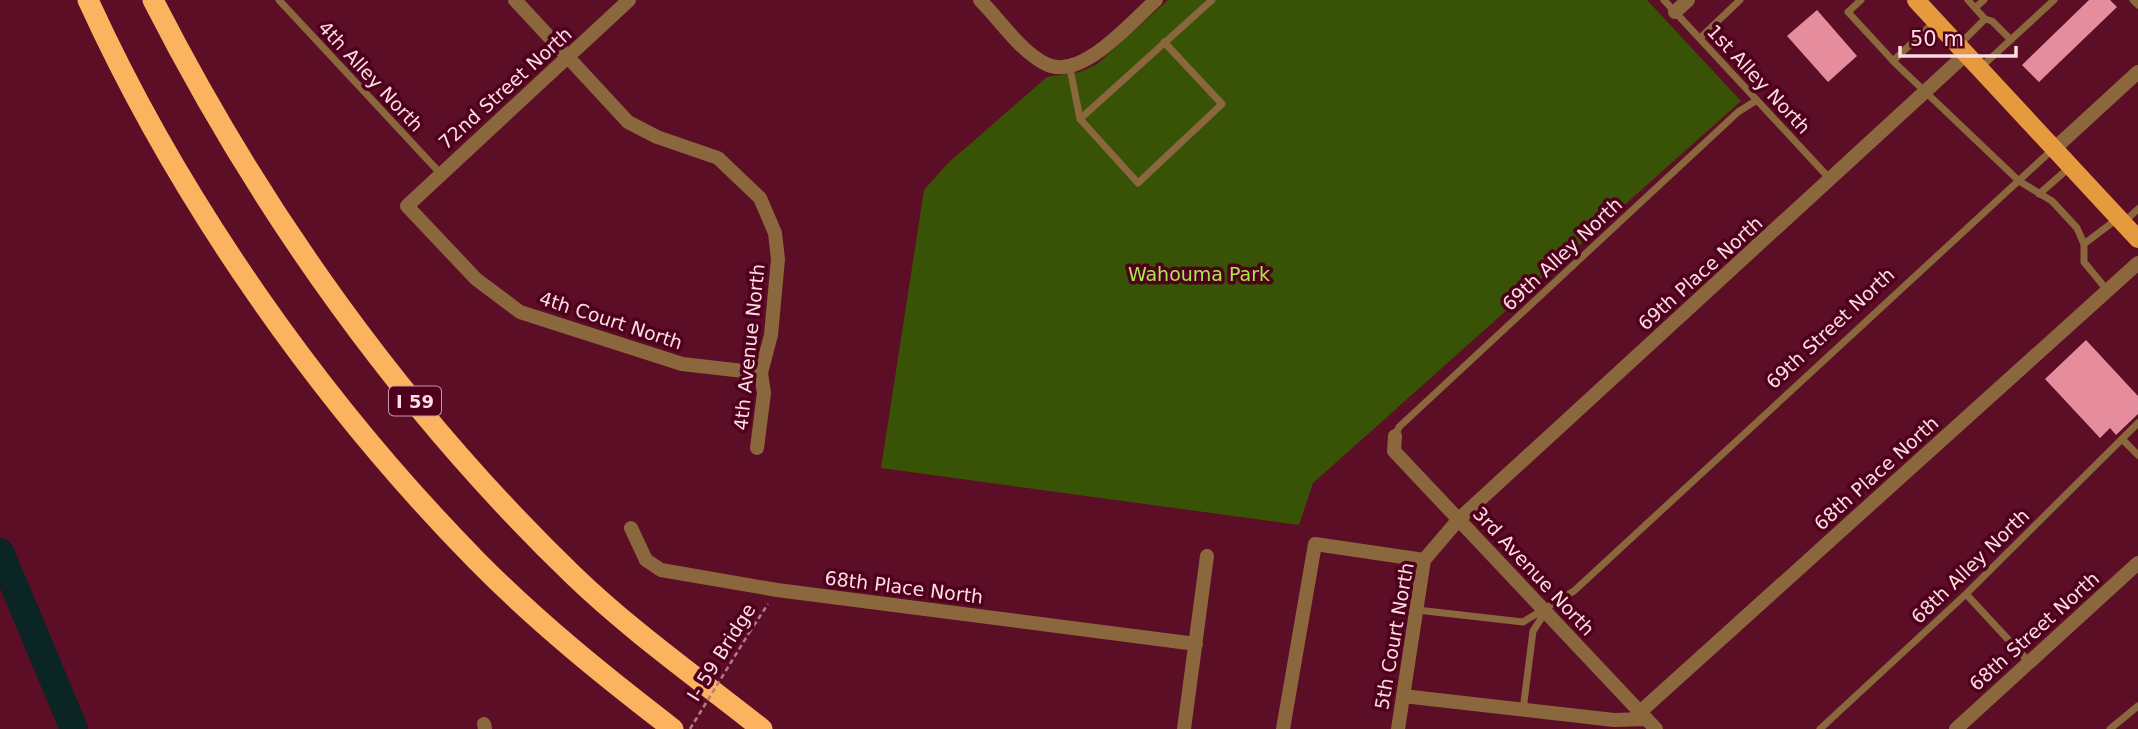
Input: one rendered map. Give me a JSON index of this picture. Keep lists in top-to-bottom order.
{
  "streets": {
    "highway": ["I 59"],
    "street": [
      "72nd Street North",
      "69th Place North",
      "4th Court North",
      "69th Street North",
      "4th Avenue North",
      "68th Place North",
      "3rd Avenue North",
      "68th Street North",
      "5th Court North"
    ],
    "lane": [
      "4th Alley North",
      "1st Alley North",
      "69th Alley North",
      "68th Alley North"
    ],
    "path": ["I- 59 Bridge"]
  },
  "crossings": [
    ["4th Alley North", "72nd Street North"],
    ["1st Alley North", "69th Alley North"],
    ["1st Alley North", "69th Place North"],
    ["72nd Street North", "4th Court North"],
    ["72nd Street North", "4th Avenue North"],
    ["69th Alley North", "3rd Avenue North"],
    ["69th Place North", "3rd Avenue North"],
    ["69th Place North", "5th Court North"],
    ["4th Court North", "4th Avenue North"],
    ["69th Street North", "3rd Avenue North"],
    ["68th Place North", "3rd Avenue North"],
    ["68th Place North", "I- 59 Bridge"],
    ["3rd Avenue North", "5th Court North"]
  ],
  "parks": ["Wahouma Park"],
  "scale_bar": "50 m"
}
